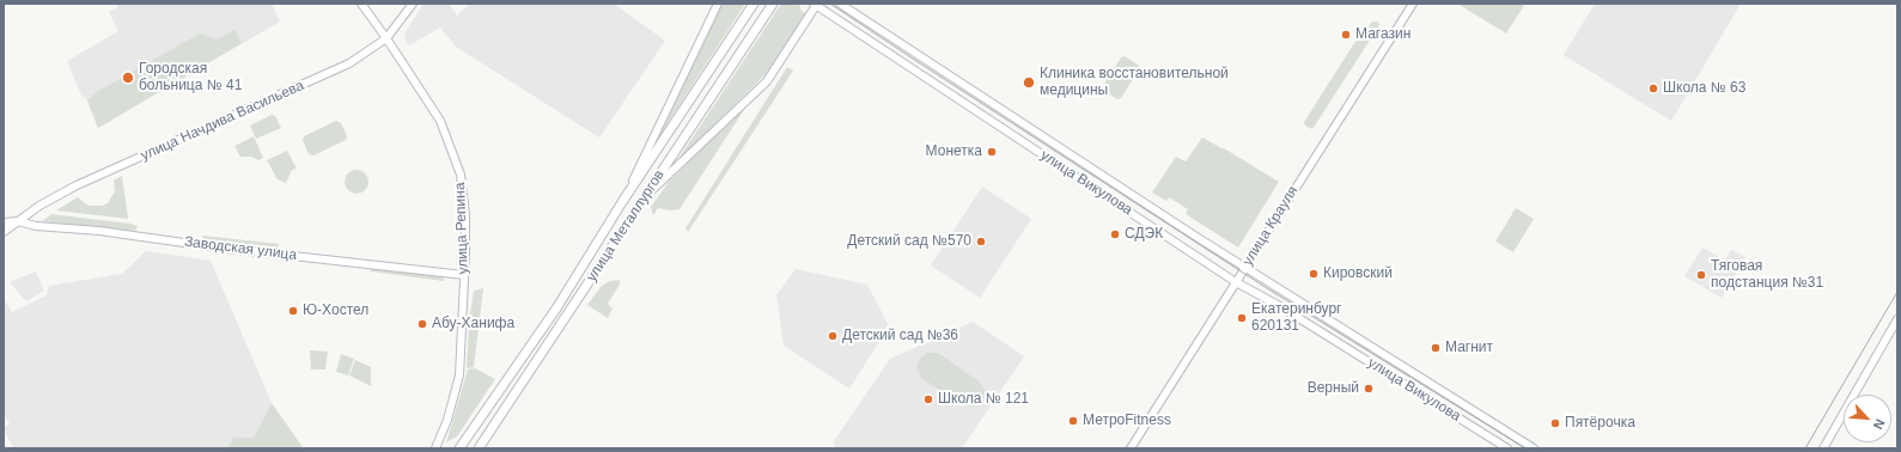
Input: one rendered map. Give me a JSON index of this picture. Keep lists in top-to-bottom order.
{
  "streets": {
    "main road": ["улица Металлургов"],
    "street": [
      "улица Начдива Васильева",
      "улица Викулова",
      "улица Крауля",
      "улица Репина",
      "Заводская улица"
    ]
  },
  "crossings": [
    ["улица Начдива Васильева", "улица Репина"],
    ["улица Начдива Васильева", "Заводская улица"],
    ["улица Викулова", "улица Крауля"],
    ["улица Репина", "Заводская улица"]
  ],
  "places": [
    "Магазин",
    "Городская больница № 41",
    "Клиника восстановительной медицины",
    "Школа № 63",
    "Монетка",
    "СДЭК",
    "Детский сад №570",
    "Кировский",
    "Тяговая подстанция №31",
    "Ю-Хостел",
    "Екатеринбург 620131",
    "Абу-Ханифа",
    "Детский сад №36",
    "Магнит",
    "Верный",
    "Школа № 121",
    "МетроFitness",
    "Пятёрочка"
  ],
  "north": "bottom right"
}
